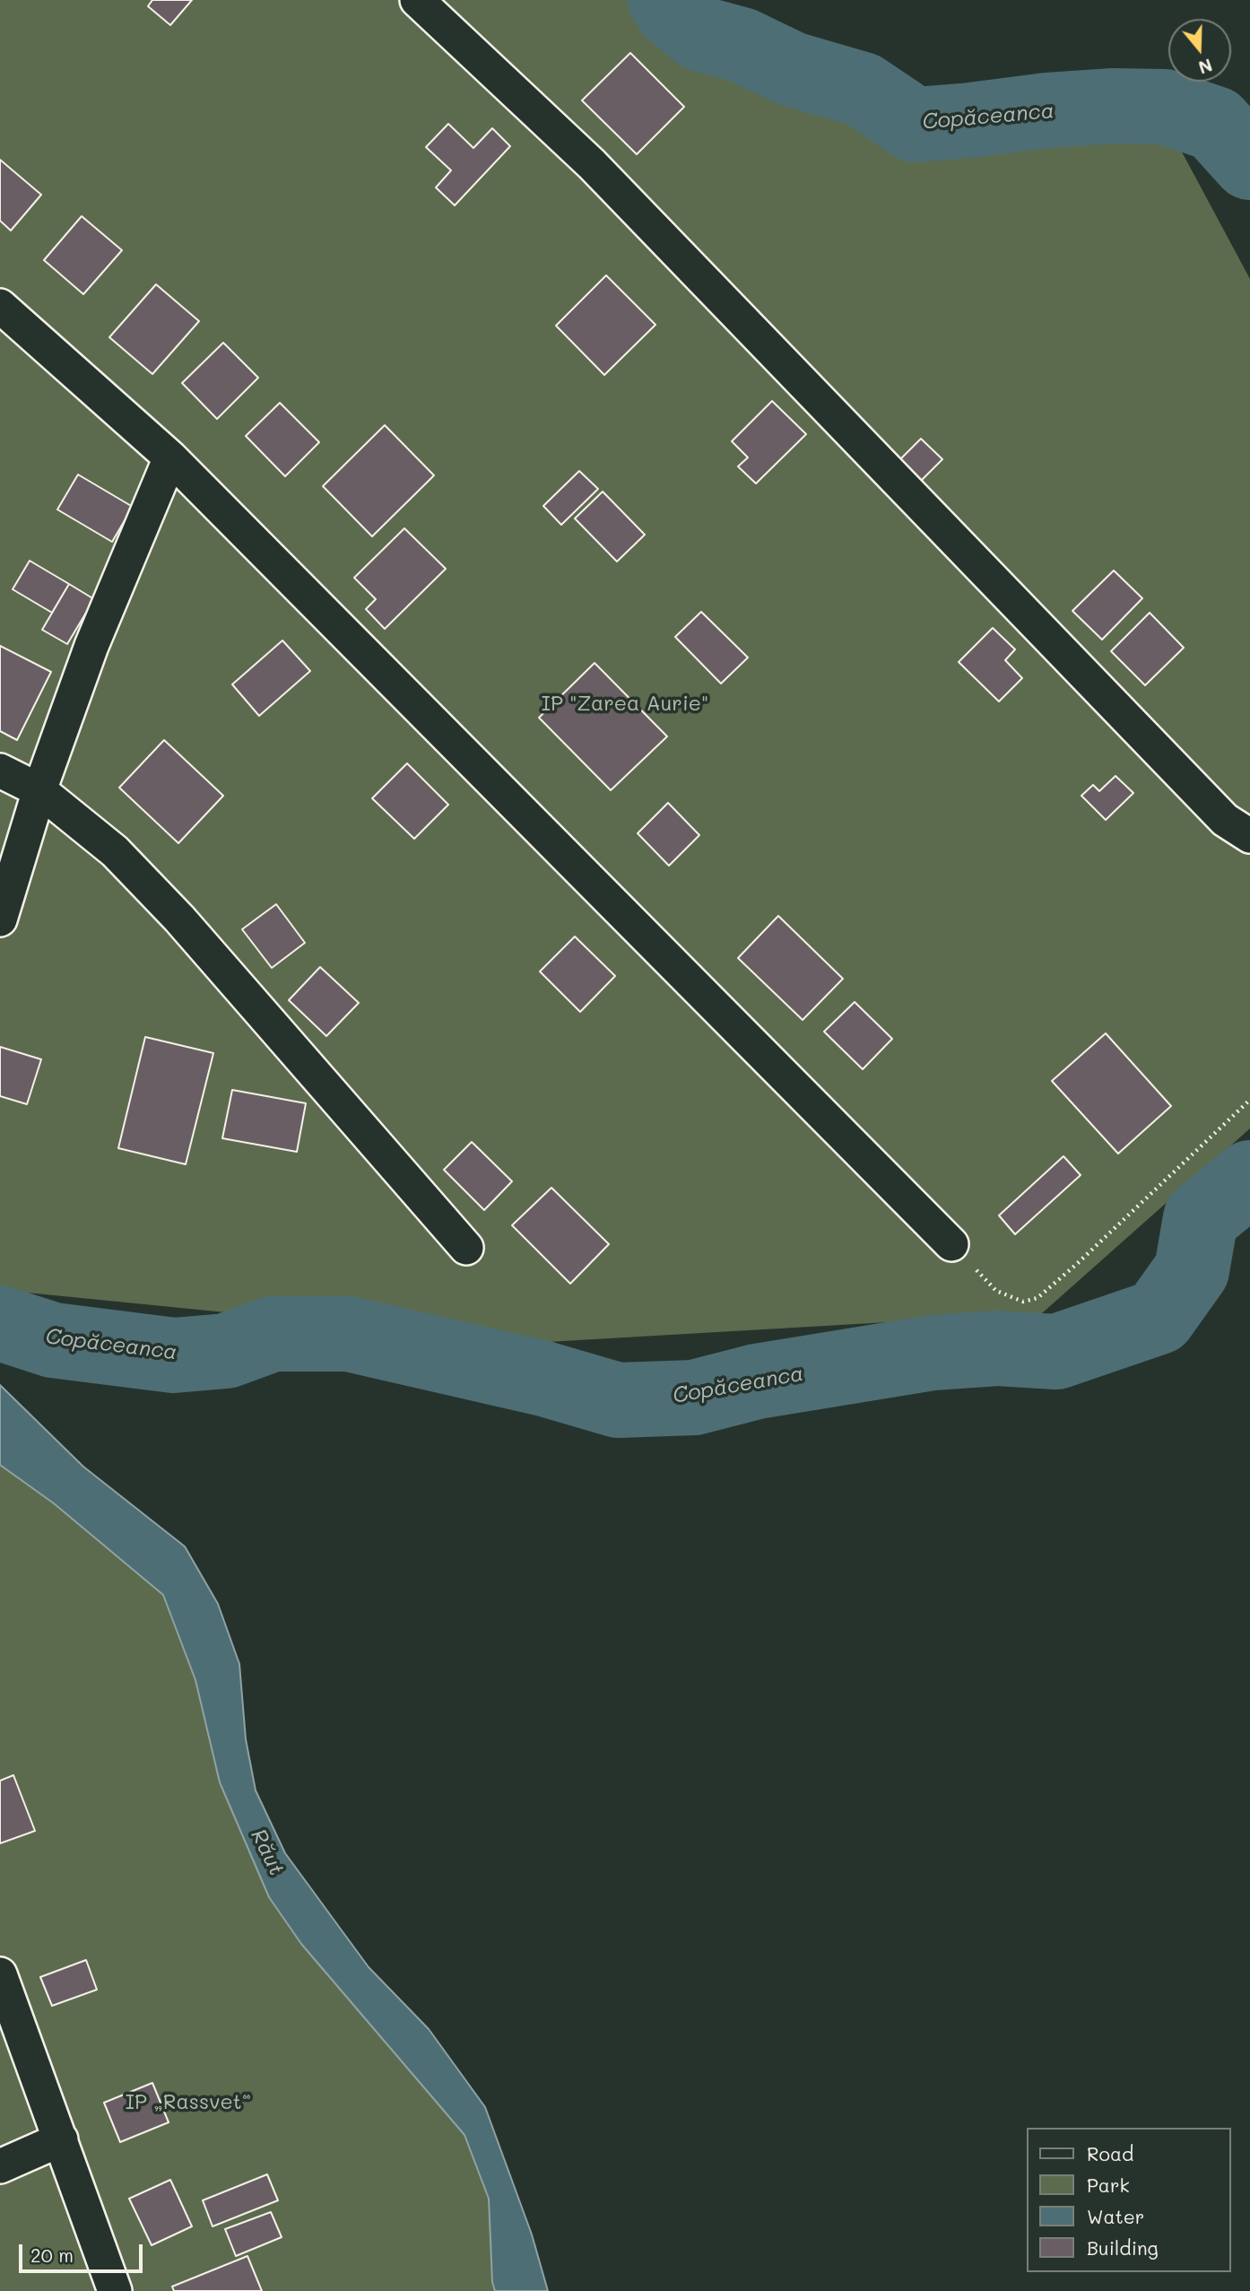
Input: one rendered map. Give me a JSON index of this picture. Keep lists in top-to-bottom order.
{
  "water": ["Copăceanca", "Răut"],
  "parks": ["IP \"Zarea Aurie\"", "IP „Rassvet“"],
  "legend": [
    "Road",
    "Park",
    "Water",
    "Building"
  ],
  "scale_bar": "20 m",
  "north": "bottom"
}
